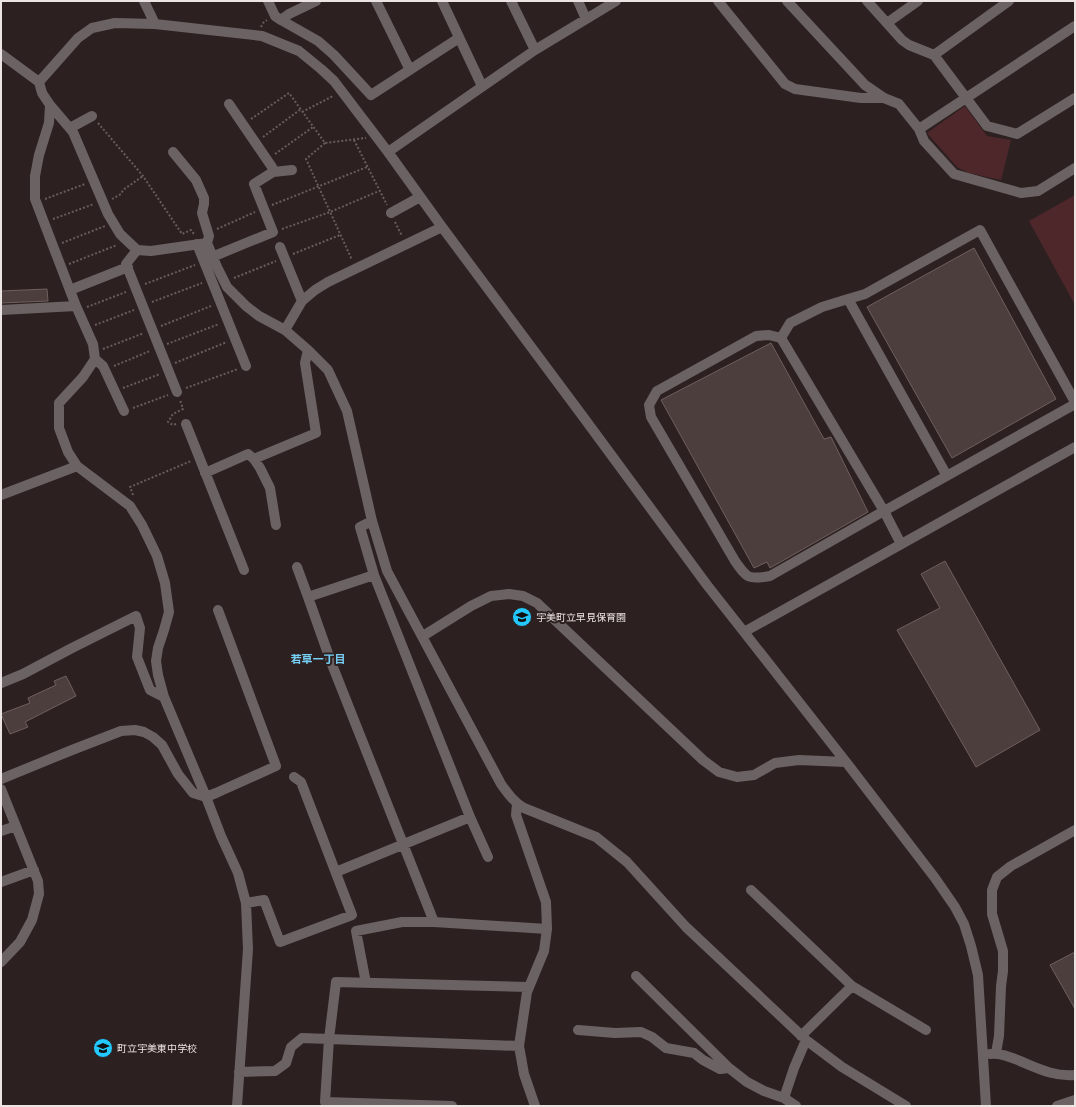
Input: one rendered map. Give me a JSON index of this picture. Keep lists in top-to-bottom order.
{
  "districts": ["若草一丁目"],
  "places": {
    "school or university": ["宇美町立早見保育園", "町立宇美東中学校"]
  }
}
